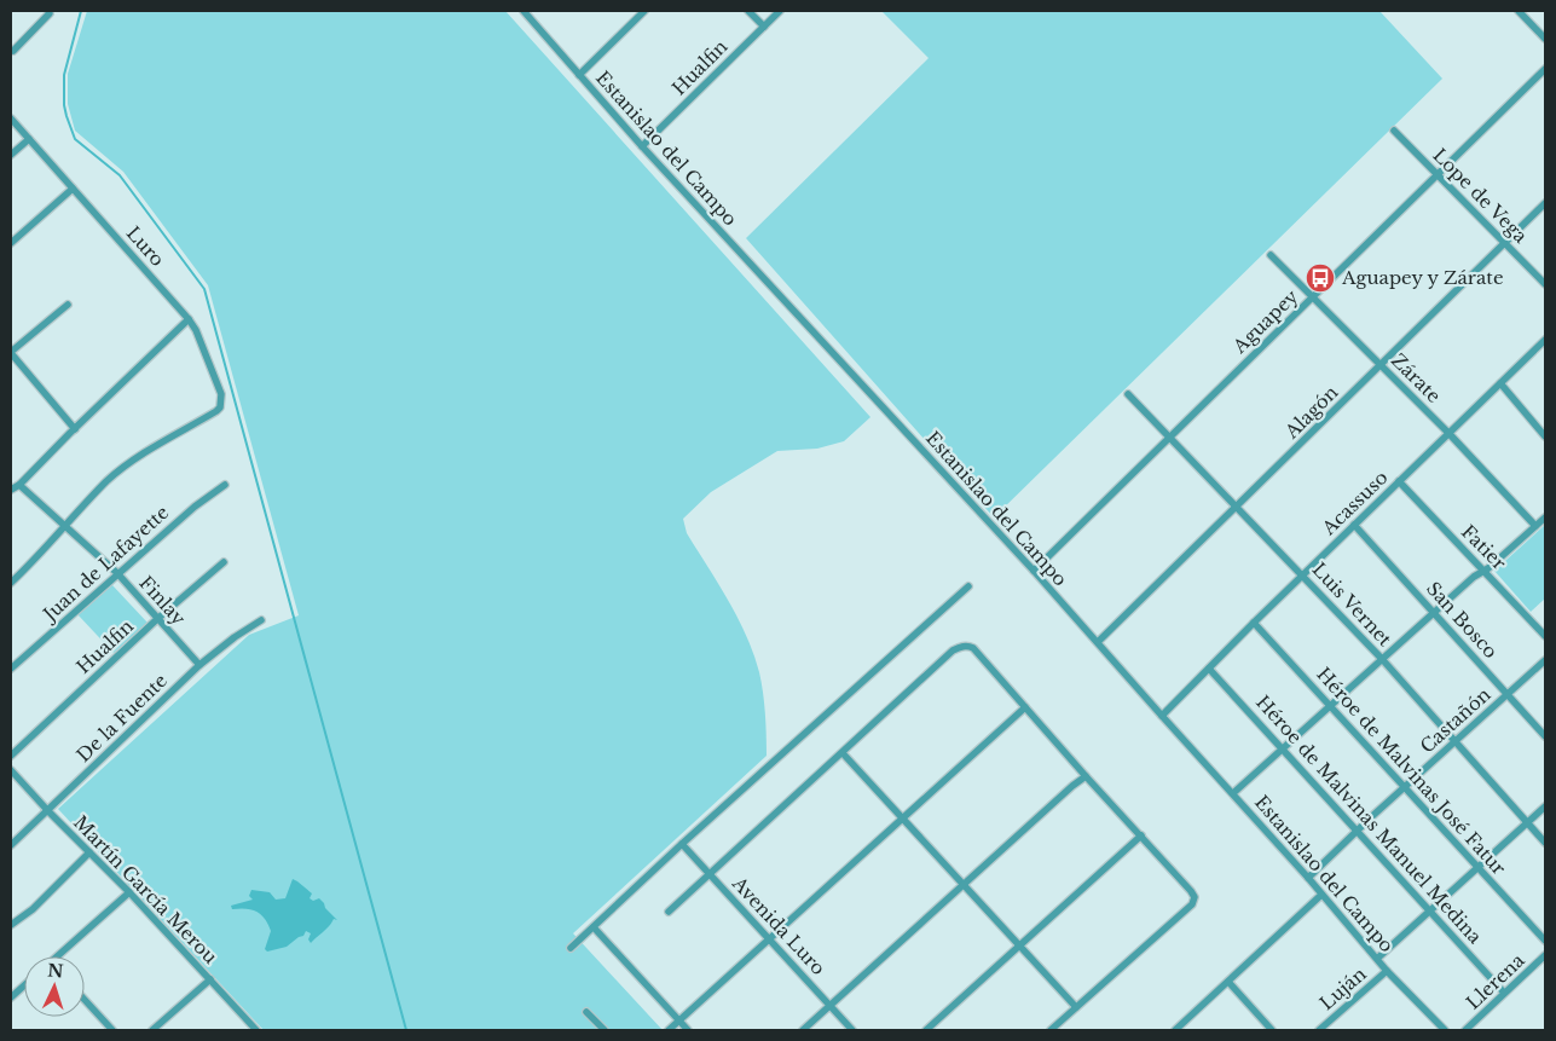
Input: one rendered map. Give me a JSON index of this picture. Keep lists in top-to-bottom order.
{
  "streets": {
    "street": [
      "Hualfin",
      "Estanislao del Campo",
      "Lope de Vega",
      "Luro",
      "Aguapey",
      "Zárate",
      "Alagón",
      "Acassuso",
      "Fatier",
      "Juan de Lafayette",
      "Finlay",
      "Luis Vernet",
      "San Bosco",
      "De la Fuente",
      "Castañón",
      "Héroe de Malvinas José Fatur",
      "Héroe de Malvinas Manuel Medina",
      "Martín García Merou",
      "Avenida Luro",
      "Llerena",
      "Luján"
    ]
  },
  "crossings": [
    ["Hualfin", "Estanislao del Campo"],
    ["Hualfin", "Finlay"],
    ["Estanislao del Campo", "Aguapey"],
    ["Estanislao del Campo", "Alagón"],
    ["Estanislao del Campo", "Acassuso"],
    ["Estanislao del Campo", "Castañón"],
    ["Estanislao del Campo", "Luján"],
    ["Lope de Vega", "Aguapey"],
    ["Lope de Vega", "Alagón"],
    ["Luro", "Finlay"],
    ["Aguapey", "Zárate"],
    ["Aguapey", "Luis Vernet"],
    ["Zárate", "Alagón"],
    ["Zárate", "Acassuso"],
    ["Alagón", "Luis Vernet"],
    ["Acassuso", "Fatier"],
    ["Acassuso", "Luis Vernet"],
    ["Acassuso", "San Bosco"],
    ["Acassuso", "Héroe de Malvinas José Fatur"],
    ["Acassuso", "Héroe de Malvinas Manuel Medina"],
    ["Juan de Lafayette", "Finlay"],
    ["Finlay", "De la Fuente"],
    ["Luis Vernet", "Castañón"],
    ["Luis Vernet", "Luján"],
    ["San Bosco", "Castañón"],
    ["De la Fuente", "Martín García Merou"],
    ["Castañón", "Héroe de Malvinas José Fatur"],
    ["Castañón", "Héroe de Malvinas Manuel Medina"],
    ["Héroe de Malvinas José Fatur", "Luján"],
    ["Héroe de Malvinas Manuel Medina", "Llerena"],
    ["Héroe de Malvinas Manuel Medina", "Luján"]
  ],
  "places": {
    "bus stop": ["Aguapey y Zárate"]
  },
  "north": "top"
}
